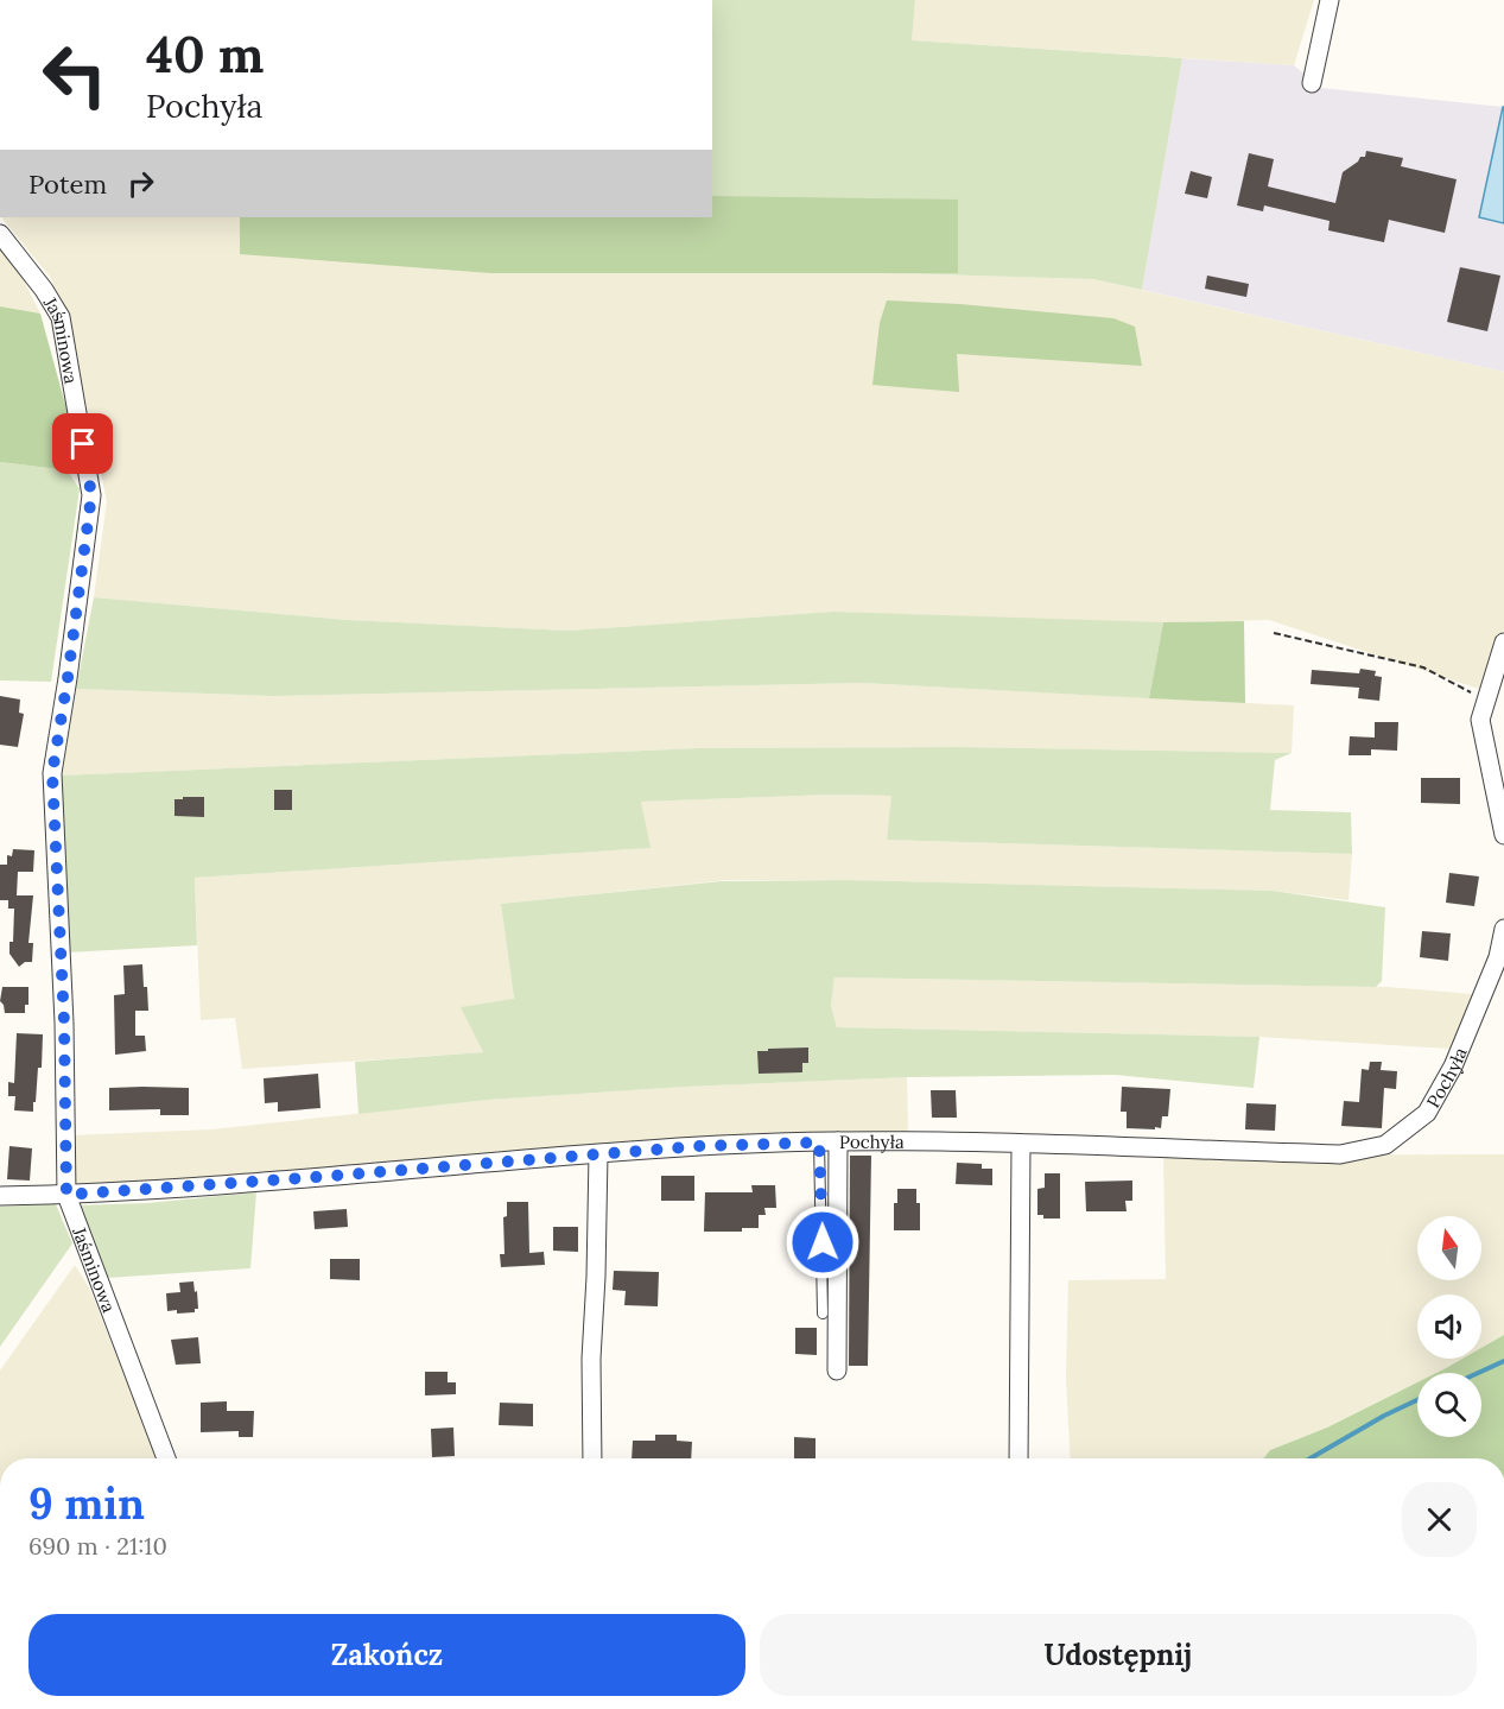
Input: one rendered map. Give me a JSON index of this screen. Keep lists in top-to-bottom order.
{
  "streets": {
    "street": ["Jaśminowa", "Pochyła"]
  },
  "crossings": [
    ["Jaśminowa", "Pochyła"]
  ],
  "north": "top",
  "page": {
    "turn": ["40 m", "Pochyła"],
    "then": "Potem",
    "heading": ["9 min", "690 m · 21:10"],
    "buttons": ["Zakończ", "Udostępnij"]
  }
}
